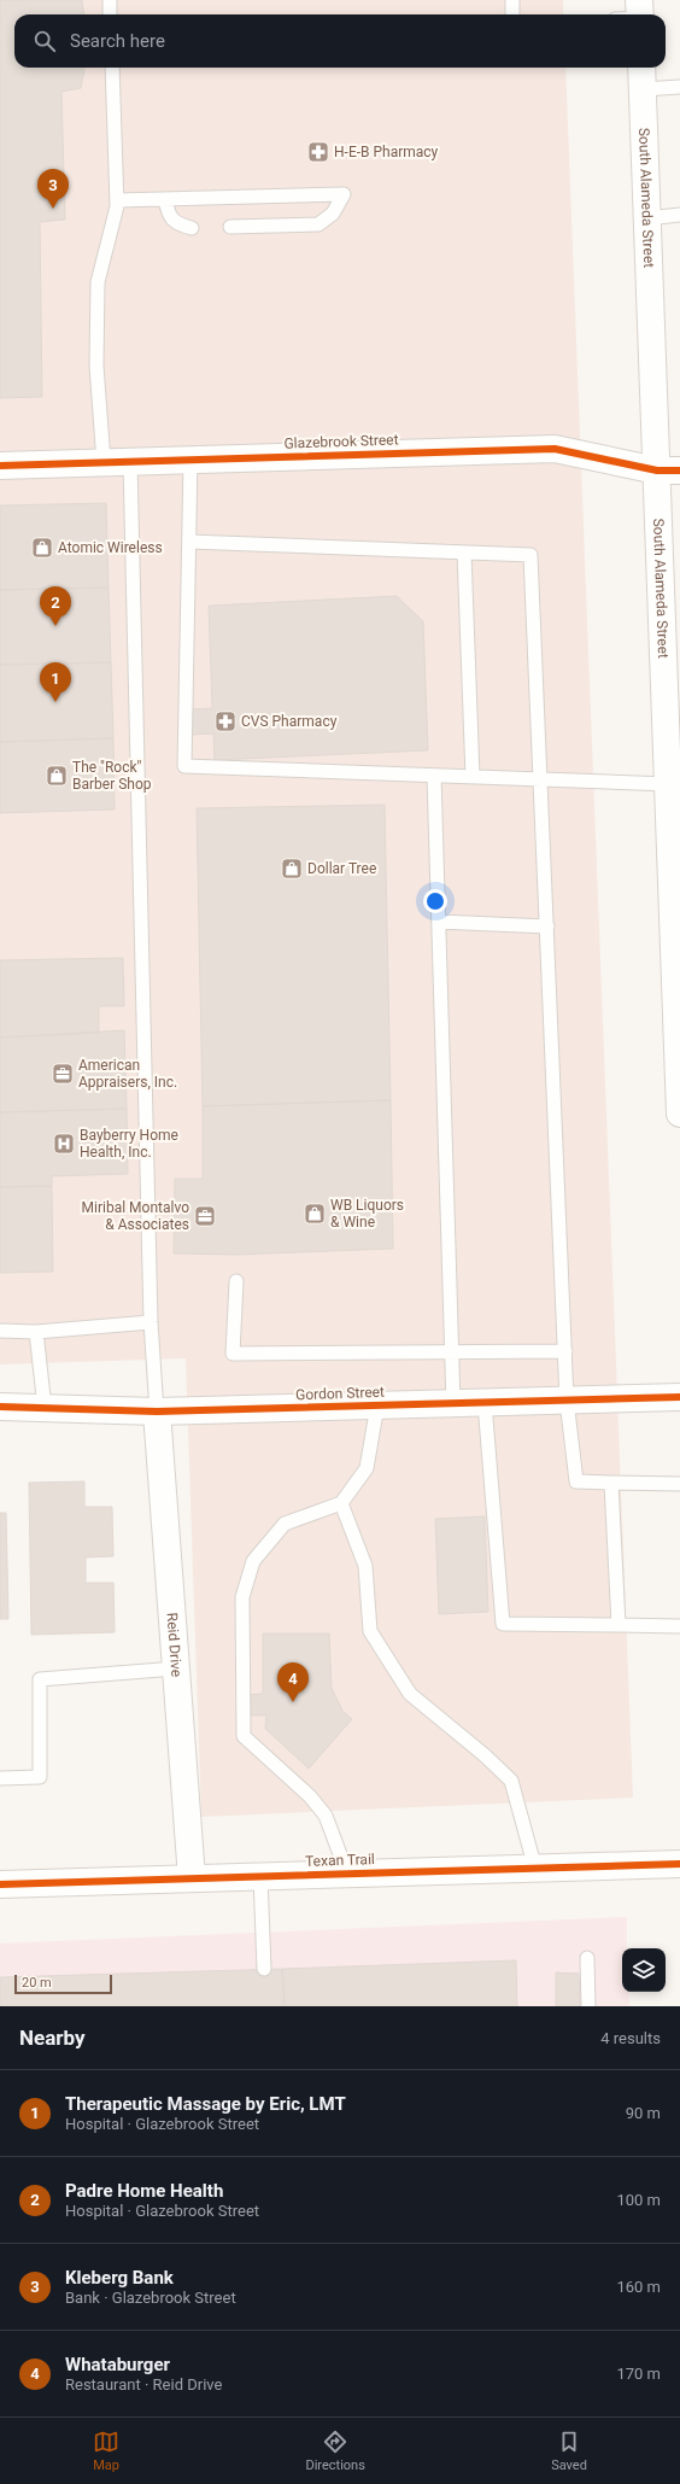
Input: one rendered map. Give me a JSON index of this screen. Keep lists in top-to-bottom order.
{
  "streets": {
    "street": [
      "South Alameda Street",
      "Glazebrook Street",
      "Gordon Street",
      "Reid Drive",
      "Texan Trail"
    ]
  },
  "crossings": [
    ["South Alameda Street", "Glazebrook Street"],
    ["Gordon Street", "Reid Drive"],
    ["Reid Drive", "Texan Trail"]
  ],
  "places": {
    "pharmacy": ["H-E-B Pharmacy", "CVS Pharmacy"],
    "shop": [
      "Atomic Wireless",
      "The \"Rock\" Barber Shop",
      "Dollar Tree",
      "WB Liquors & Wine"
    ],
    "office": ["American Appraisers, Inc.", "Miribal Montalvo & Associates"],
    "hospital": ["Bayberry Home Health, Inc."]
  },
  "scale_bar": "20 m",
  "page": {
    "search": "Search here",
    "pins": [
      "3",
      "2",
      "1",
      "4"
    ],
    "scale": "20 m",
    "heading": ["Nearby", "4 results"],
    "list": [
      {
        "mark": "1",
        "name": "Therapeutic Massage by Eric, LMT",
        "note": "Hospital · Glazebrook Street",
        "value": "90 m"
      },
      {
        "mark": "2",
        "name": "Padre Home Health",
        "note": "Hospital · Glazebrook Street",
        "value": "100 m"
      },
      {
        "mark": "3",
        "name": "Kleberg Bank",
        "note": "Bank · Glazebrook Street",
        "value": "160 m"
      },
      {
        "mark": "4",
        "name": "Whataburger",
        "note": "Restaurant · Reid Drive",
        "value": "170 m"
      }
    ],
    "nav": ["Map", "Directions", "Saved"]
  }
}
